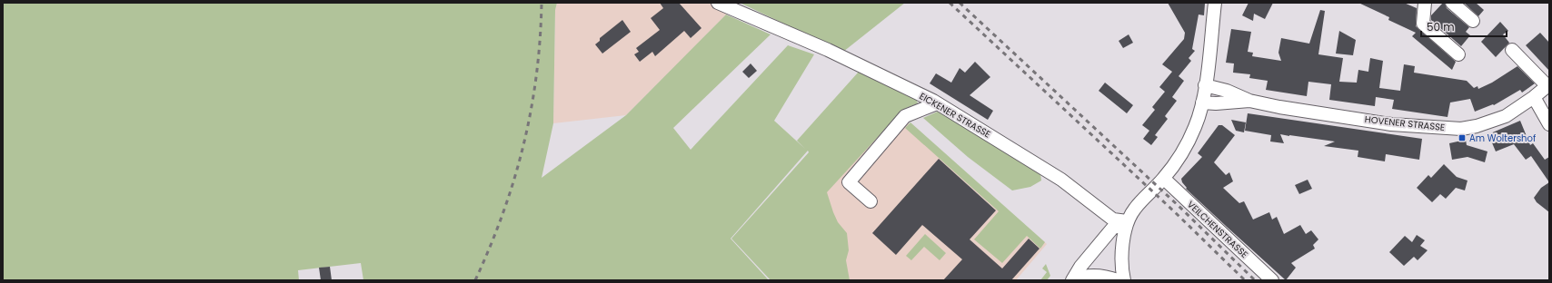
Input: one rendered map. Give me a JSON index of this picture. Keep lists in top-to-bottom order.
{
  "streets": {
    "street": ["EICKENER STRASSE", "HOVENER STRASSE", "VEILCHENSTRASSE"]
  },
  "places": {
    "transit": ["Am Woltershof"]
  },
  "scale_bar": "50 m"
}
